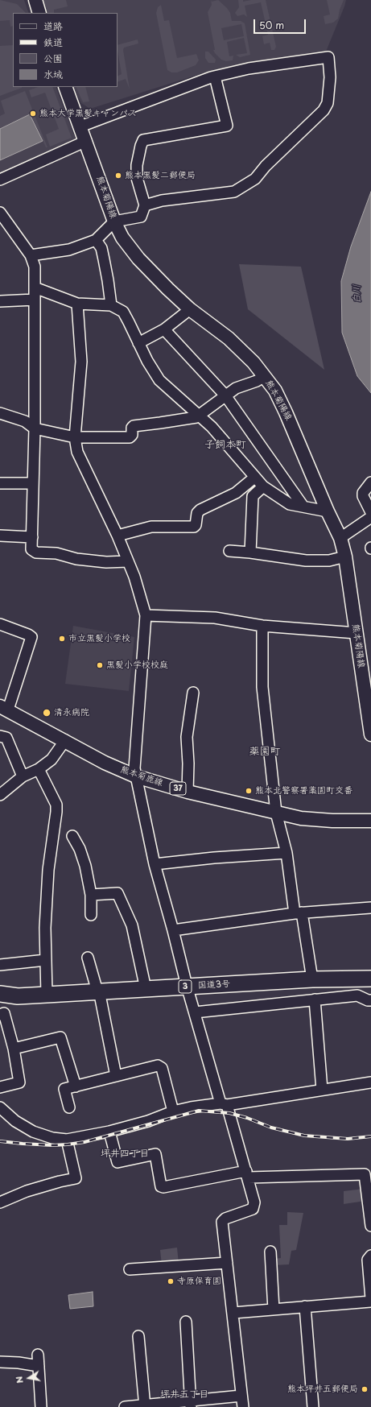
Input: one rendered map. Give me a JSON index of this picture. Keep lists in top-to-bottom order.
{
  "streets": {
    "highway": ["国道3号", "3"],
    "main road": ["熊本菊陽線", "熊本菊鹿線", "37"]
  },
  "districts": [
    "子飼本町",
    "薬園町",
    "坪井四丁目",
    "坪井五丁目"
  ],
  "water": ["白川"],
  "places": [
    "熊本大学黒髪キャンパス",
    "熊本黒髪二郵便局",
    "市立黒髪小学校",
    "黒髪小学校校庭",
    "清永病院",
    "熊本北警察署薬園町交番",
    "寺原保育園",
    "熊本坪井五郵便局"
  ],
  "legend": [
    "道路",
    "鉄道",
    "公園",
    "水域"
  ],
  "scale_bar": "50 m",
  "north": "left"
}
